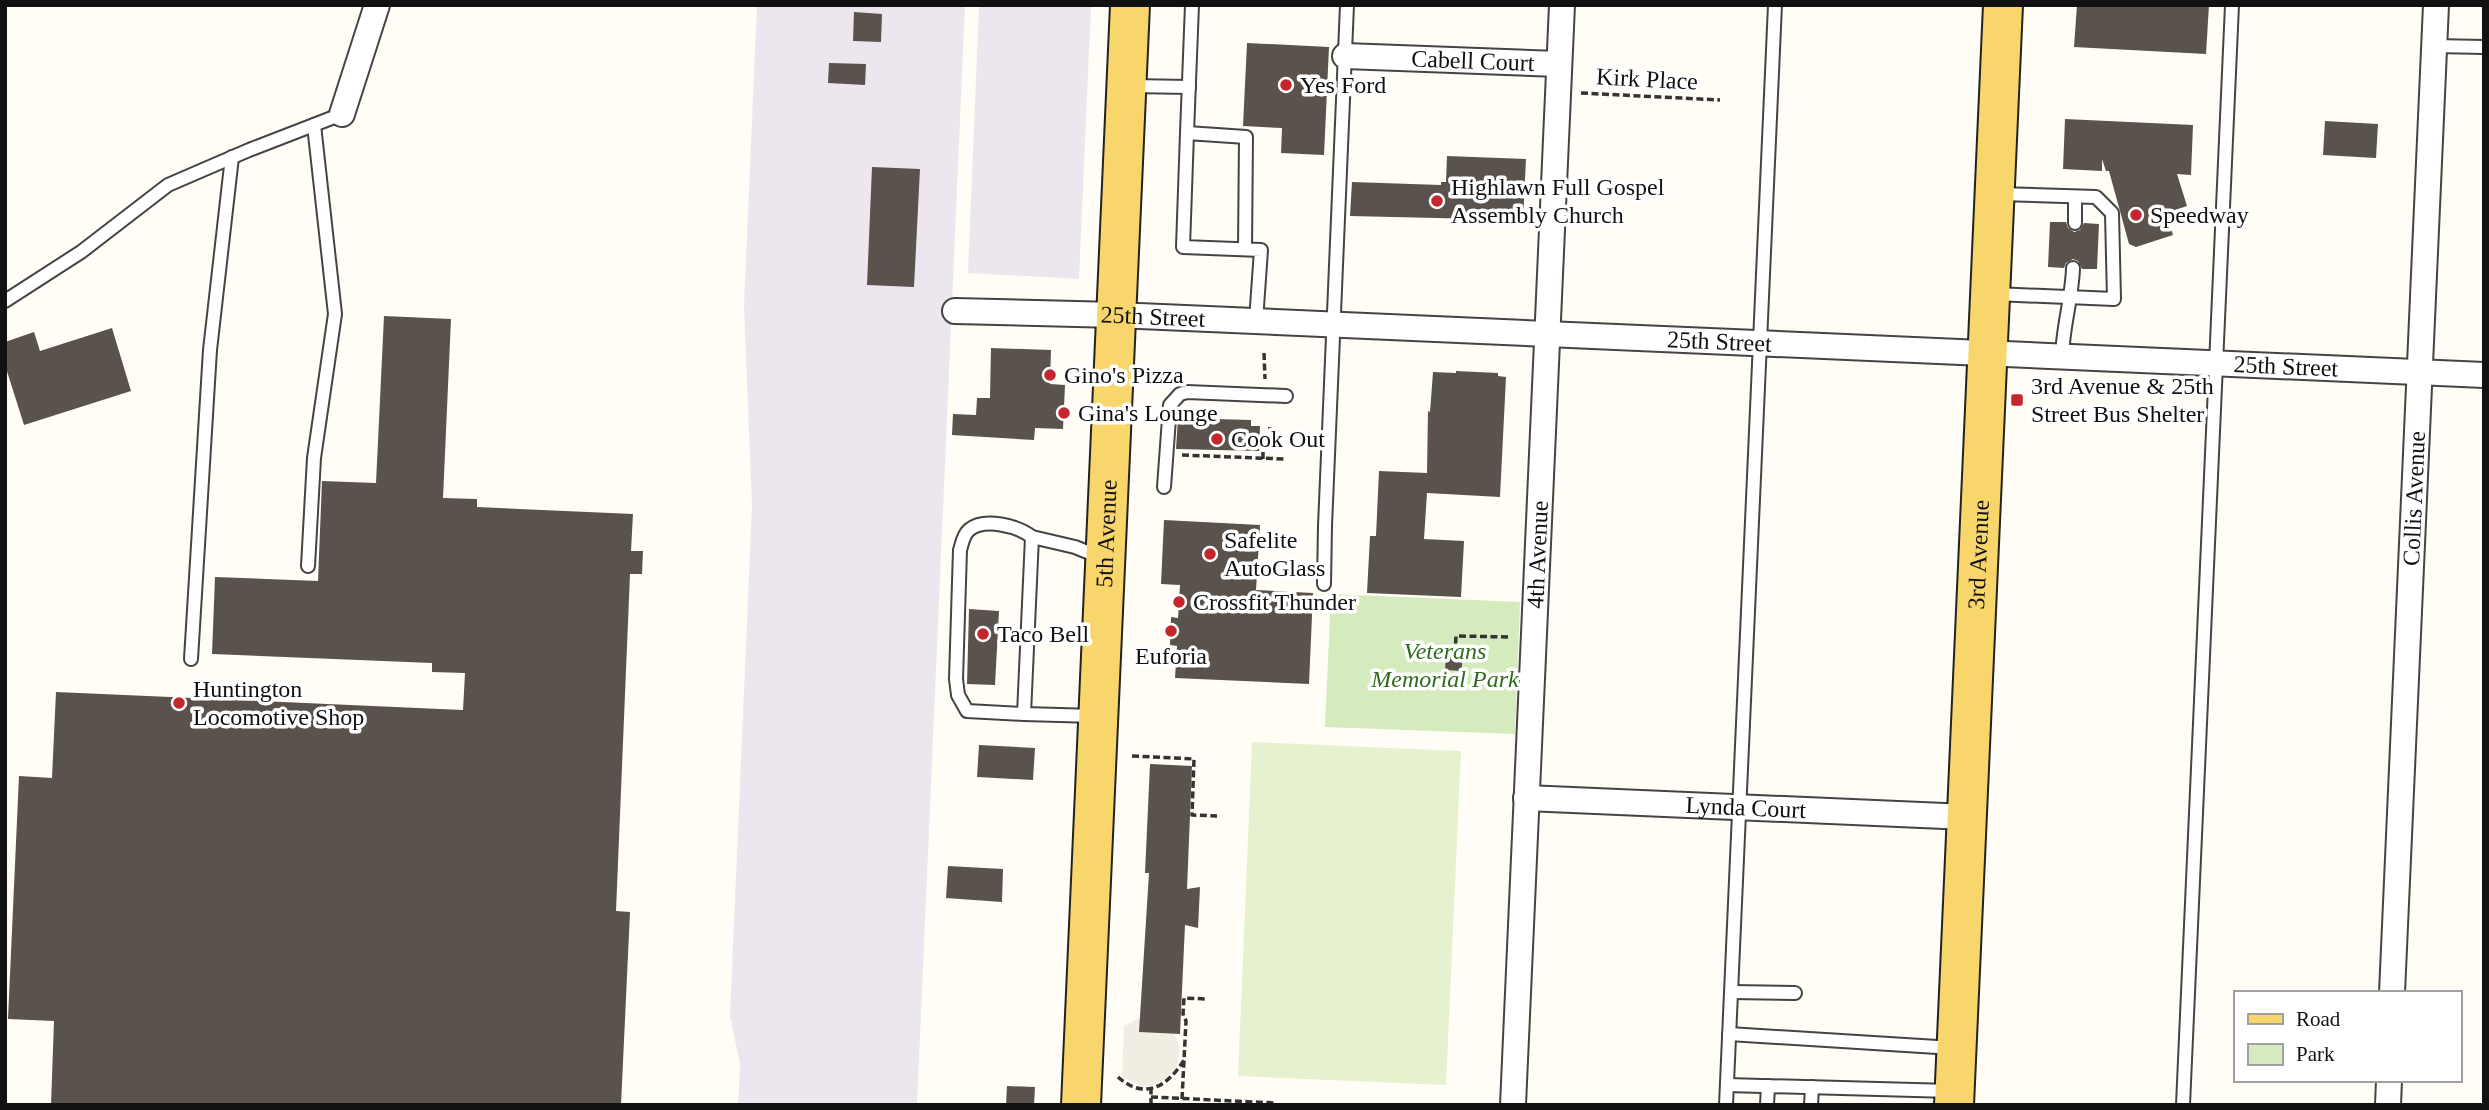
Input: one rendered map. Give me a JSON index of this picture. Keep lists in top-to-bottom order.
{
  "streets": {
    "main road": ["5th Avenue", "3rd Avenue"],
    "street": [
      "Cabell Court",
      "25th Street",
      "Collis Avenue",
      "4th Avenue",
      "Lynda Court"
    ],
    "path": ["Kirk Place"]
  },
  "crossings": [
    ["Cabell Court", "4th Avenue"],
    ["25th Street", "Collis Avenue"],
    ["25th Street", "5th Avenue"],
    ["25th Street", "4th Avenue"],
    ["25th Street", "3rd Avenue"],
    ["4th Avenue", "Lynda Court"],
    ["3rd Avenue", "Lynda Court"]
  ],
  "parks": ["Veterans Memorial Park"],
  "places": {
    "other": [
      "Yes Ford",
      "Highlawn Full Gospel Assembly Church",
      "Speedway",
      "Gino's Pizza",
      "Gina's Lounge",
      "Cook Out",
      "Safelite AutoGlass",
      "Crossfit Thunder",
      "Euforia",
      "Taco Bell",
      "Huntington Locomotive Shop"
    ],
    "transit": ["3rd Avenue & 25th Street Bus Shelter"]
  },
  "legend": ["Road", "Park"]
}
